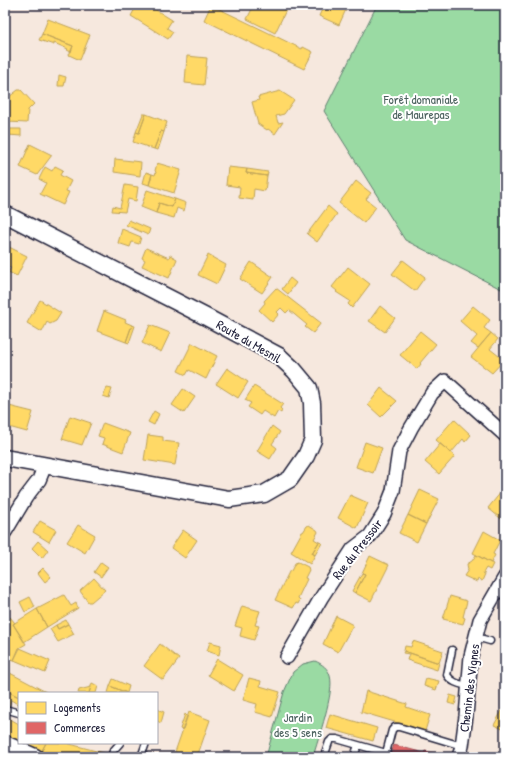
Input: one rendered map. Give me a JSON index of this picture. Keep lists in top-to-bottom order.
{
  "streets": {
    "street": ["Route du Mesnil", "Rue du Pressoir", "Chemin des Vignes"]
  },
  "parks": ["Forêt domaniale de Maurepas", "Jardin des 5 sens"],
  "legend": ["Logements", "Commerces"]
}
